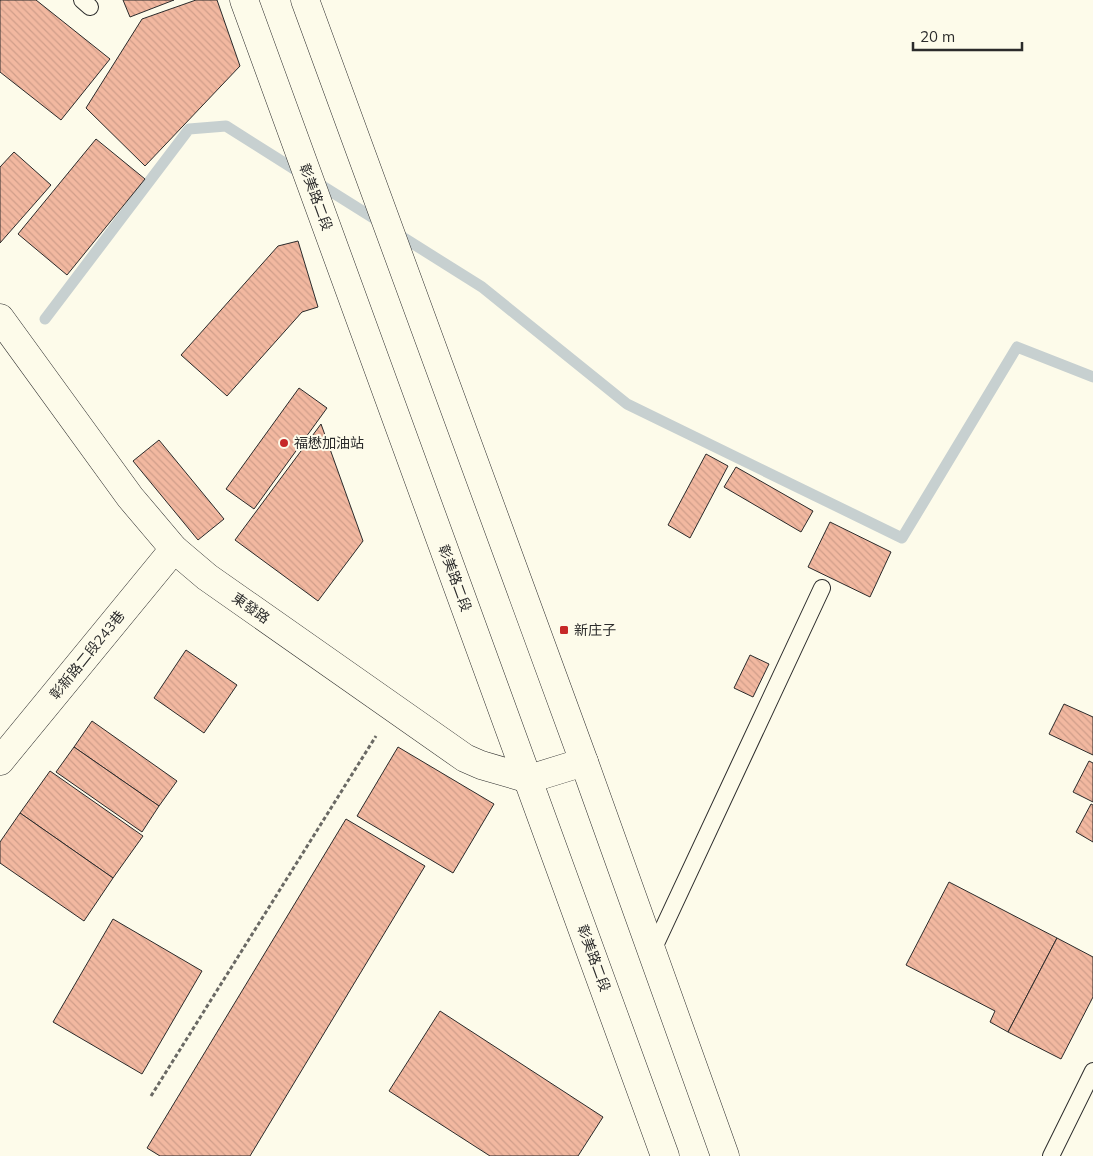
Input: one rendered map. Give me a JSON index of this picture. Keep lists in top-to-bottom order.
{
  "streets": {
    "main road": ["彰美路二段", "東發路", "彰新路二段243巷"]
  },
  "crossings": [
    ["彰美路二段", "東發路"],
    ["東發路", "彰新路二段243巷"]
  ],
  "places": {
    "other": ["福懋加油站"],
    "transit": ["新庄子"]
  },
  "scale_bar": "20 m"
}
